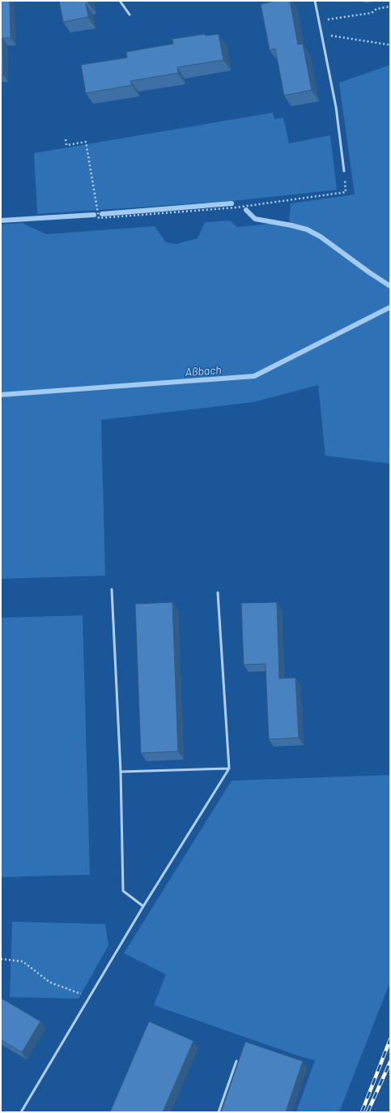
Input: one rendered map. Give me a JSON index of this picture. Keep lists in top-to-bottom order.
{
  "water": ["Aßbach"]
}
